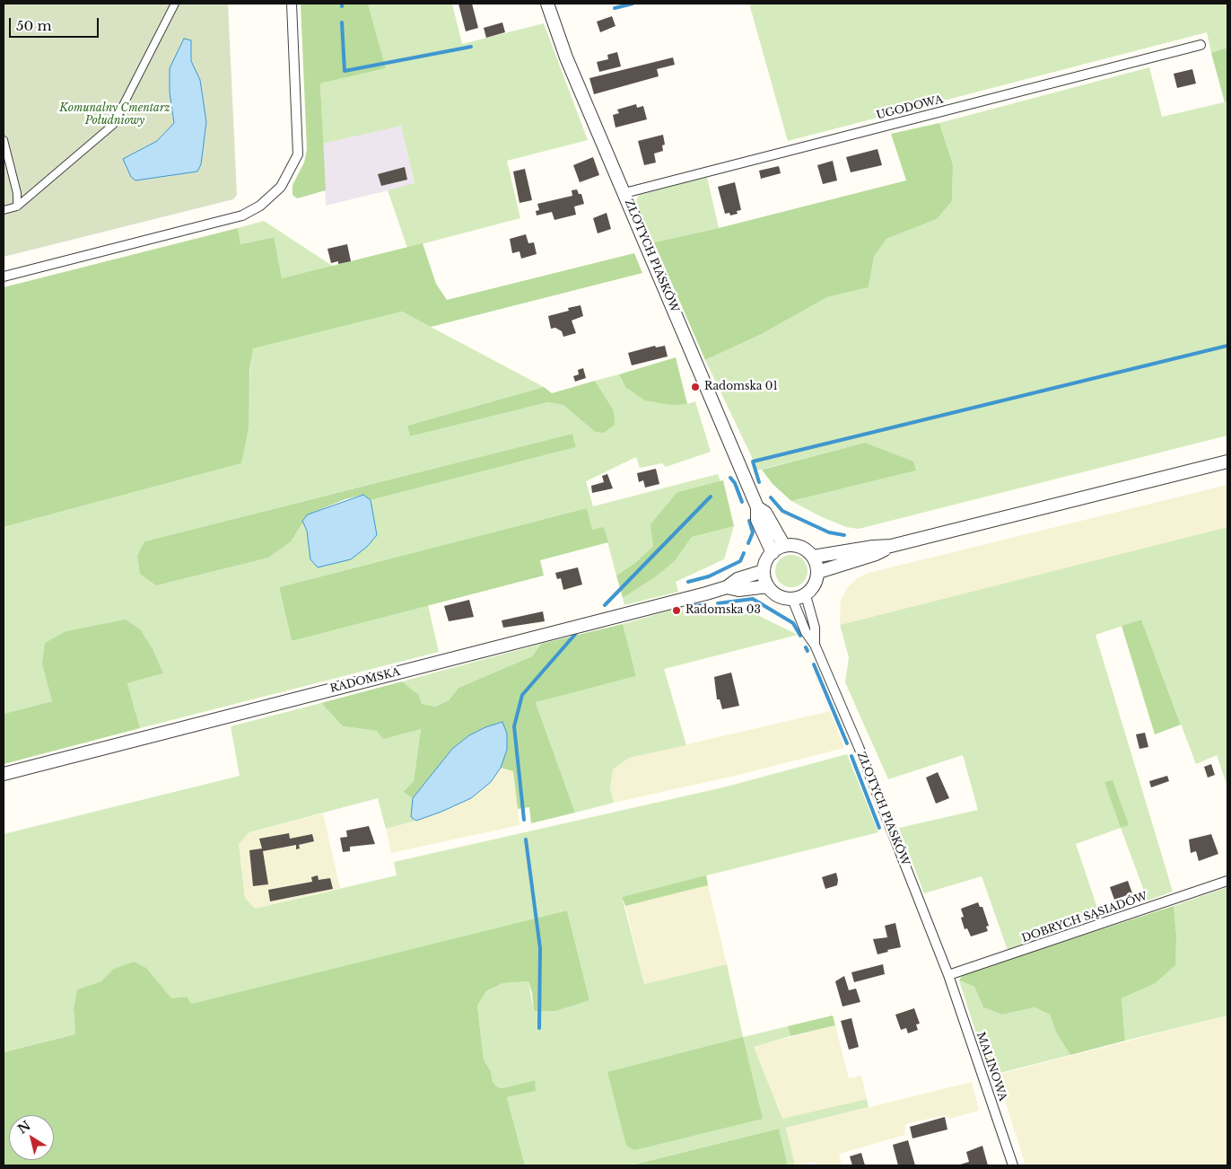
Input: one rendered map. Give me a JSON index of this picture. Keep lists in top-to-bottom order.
{
  "streets": {
    "street": [
      "UGODOWA",
      "ZŁOTYCH PIASKÓW",
      "RADOMSKA",
      "DOBRYCH SĄSIADÓW",
      "MALINOWA"
    ]
  },
  "crossings": [
    ["UGODOWA", "ZŁOTYCH PIASKÓW"],
    ["ZŁOTYCH PIASKÓW", "RADOMSKA"],
    ["ZŁOTYCH PIASKÓW", "DOBRYCH SĄSIADÓW"],
    ["ZŁOTYCH PIASKÓW", "MALINOWA"],
    ["DOBRYCH SĄSIADÓW", "MALINOWA"]
  ],
  "parks": ["Komunalny Cmentarz Południowy"],
  "places": ["Radomska 01", "Radomska 03"],
  "scale_bar": "50 m",
  "north": "top left"
}
